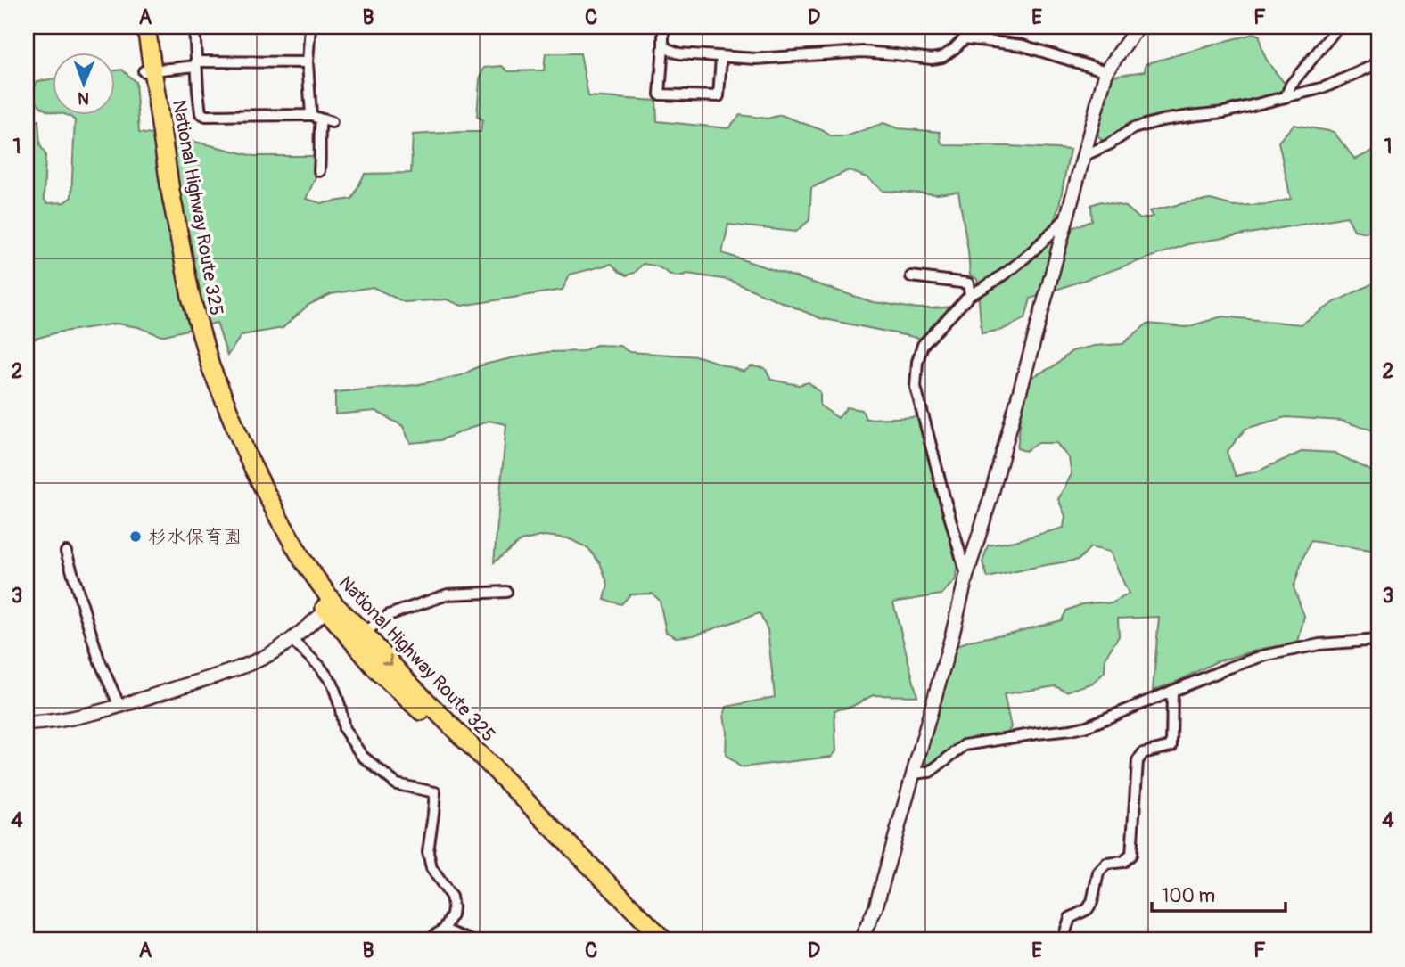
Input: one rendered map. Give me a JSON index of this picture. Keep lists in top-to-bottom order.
{
  "streets": {
    "highway": ["National Highway Route 325"]
  },
  "places": ["杉水保育園"],
  "scale_bar": "100 m",
  "north": "bottom",
  "grid": {
    "columns": [
      "A",
      "B",
      "C",
      "D",
      "E",
      "F"
    ],
    "rows": [
      "1",
      "2",
      "3",
      "4"
    ]
  }
}
